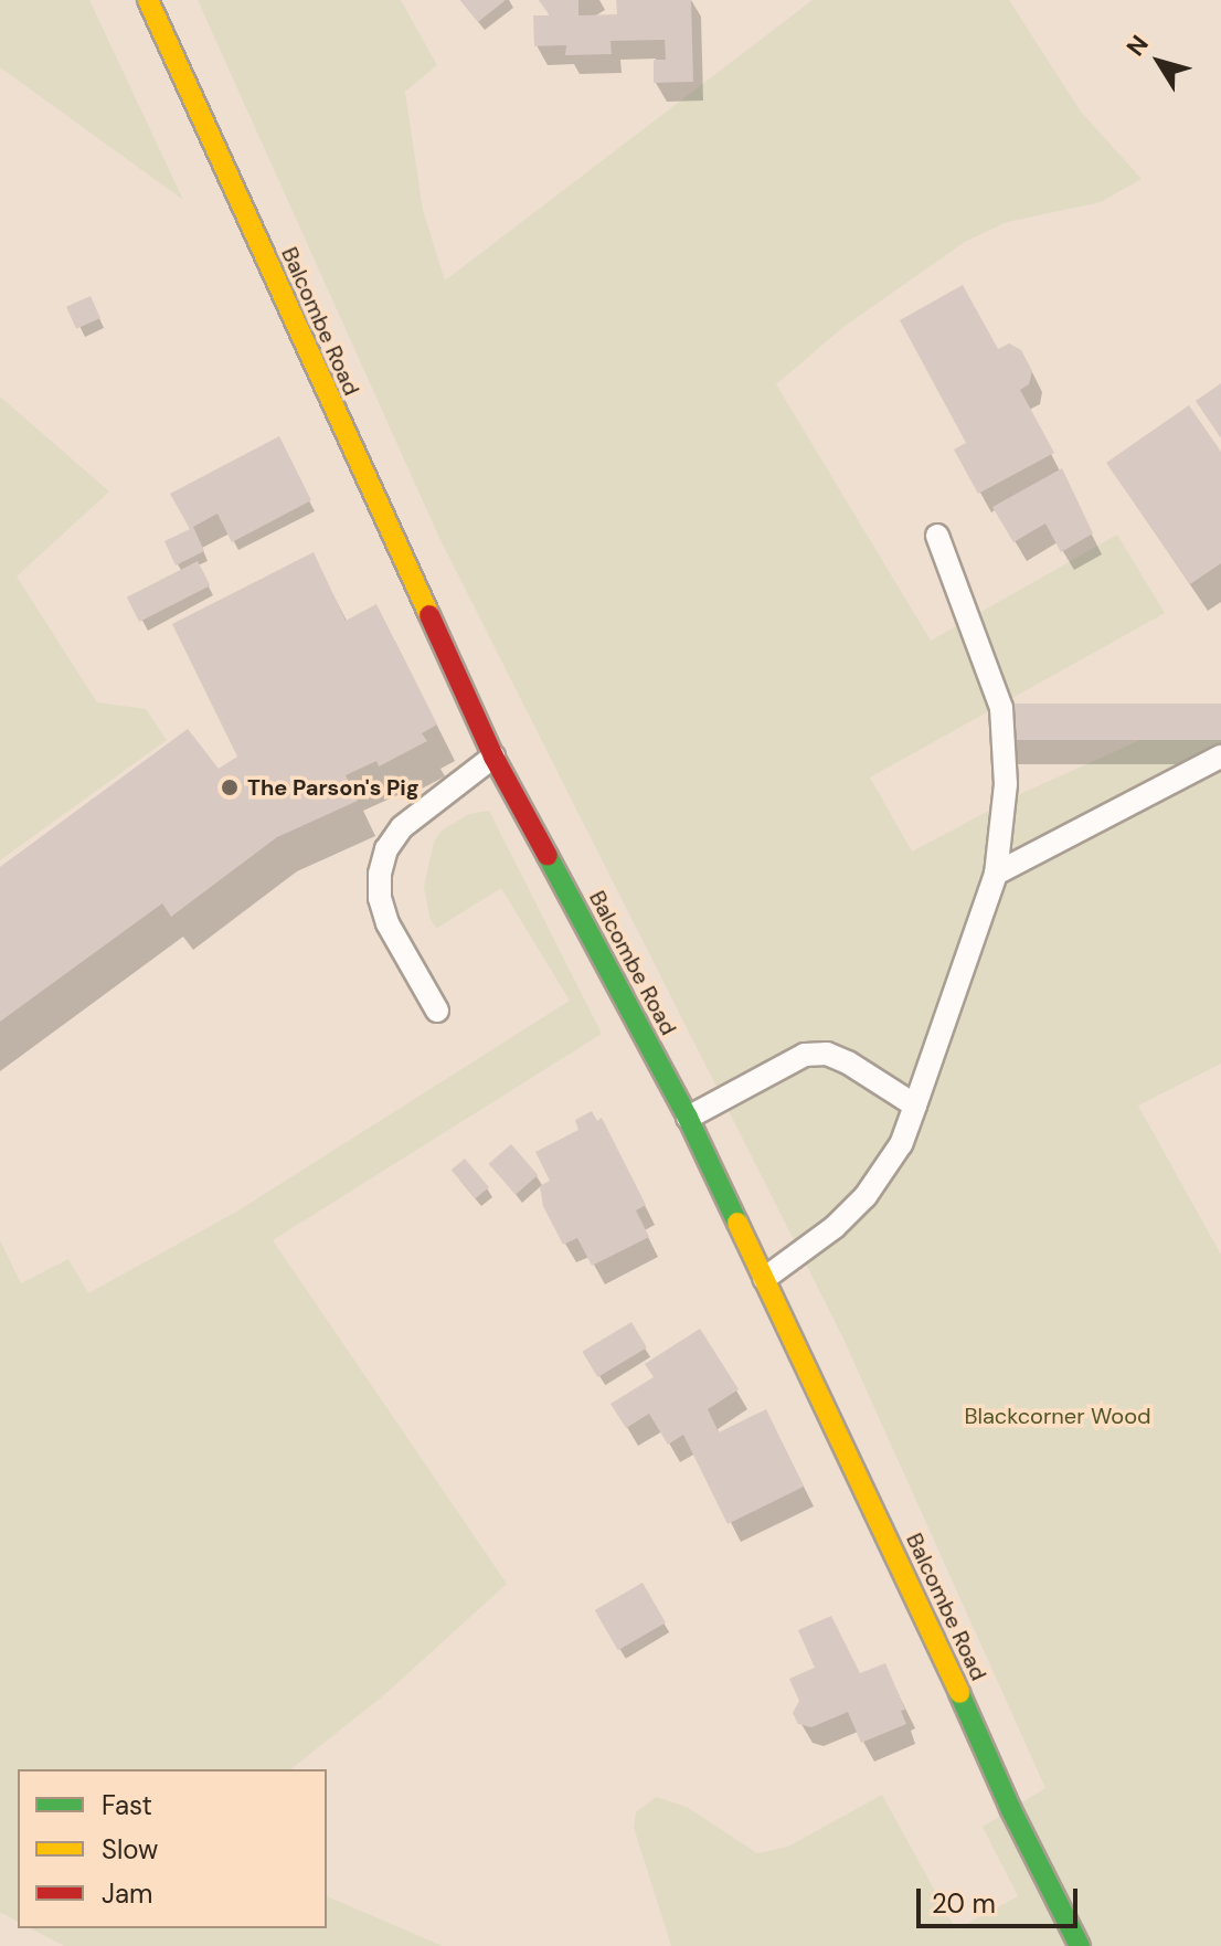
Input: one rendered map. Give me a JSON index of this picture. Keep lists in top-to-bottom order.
{
  "streets": {
    "main road": ["Balcombe Road"]
  },
  "parks": ["Blackcorner Wood"],
  "places": ["The Parson's Pig"],
  "legend": ["Fast", "Slow", "Jam"],
  "scale_bar": "20 m",
  "north": "top left"
}
